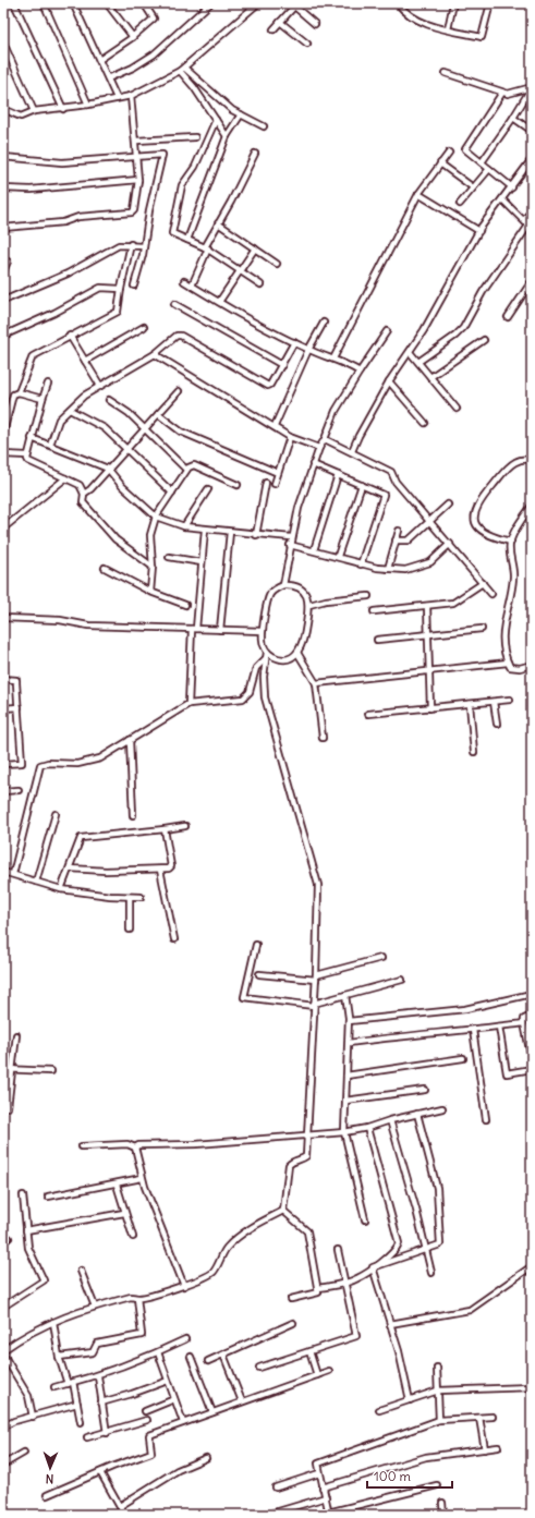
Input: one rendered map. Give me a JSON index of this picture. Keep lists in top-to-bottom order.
{
  "scale_bar": "100 m",
  "north": "bottom"
}
